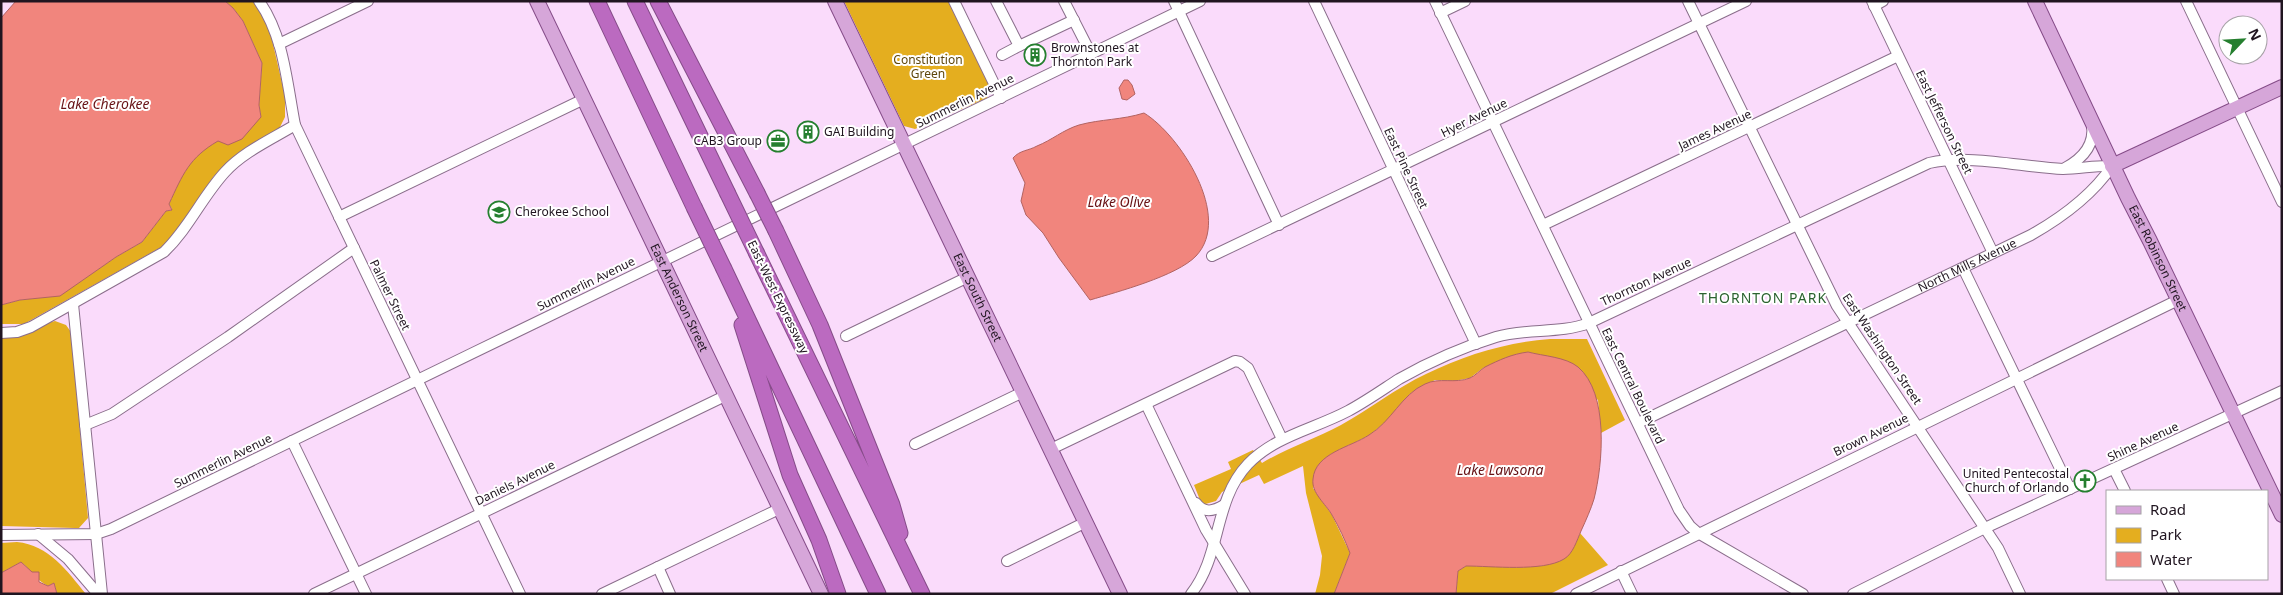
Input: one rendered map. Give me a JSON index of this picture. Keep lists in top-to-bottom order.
{
  "streets": {
    "highway": ["East-West Expressway"],
    "main road": [
      "East Robinson Street",
      "North Mills Avenue",
      "East Anderson Street",
      "East South Street"
    ],
    "street": [
      "Summerlin Avenue",
      "Hyer Avenue",
      "East Jefferson Street",
      "James Avenue",
      "East Pine Street",
      "Thornton Avenue",
      "Palmer Street",
      "East Washington Street",
      "East Central Boulevard",
      "Brown Avenue",
      "Shine Avenue",
      "Daniels Avenue"
    ]
  },
  "crossings": [
    ["Summerlin Avenue", "Palmer Street"],
    ["Summerlin Avenue", "East Anderson Street"],
    ["Summerlin Avenue", "East South Street"],
    ["Hyer Avenue", "East Pine Street"],
    ["Hyer Avenue", "East Washington Street"],
    ["Hyer Avenue", "East Central Boulevard"],
    ["East Jefferson Street", "James Avenue"],
    ["East Jefferson Street", "North Mills Avenue"],
    ["East Jefferson Street", "Thornton Avenue"],
    ["James Avenue", "East Washington Street"],
    ["James Avenue", "East Central Boulevard"],
    ["East Pine Street", "Thornton Avenue"],
    ["East Robinson Street", "North Mills Avenue"],
    ["East Robinson Street", "Thornton Avenue"],
    ["East Robinson Street", "Brown Avenue"],
    ["East Robinson Street", "Shine Avenue"],
    ["North Mills Avenue", "Thornton Avenue"],
    ["North Mills Avenue", "East Washington Street"],
    ["North Mills Avenue", "East Central Boulevard"],
    ["Thornton Avenue", "East Washington Street"],
    ["Thornton Avenue", "East Central Boulevard"],
    ["Palmer Street", "Daniels Avenue"],
    ["East Anderson Street", "Daniels Avenue"],
    ["East Washington Street", "Brown Avenue"],
    ["East Washington Street", "Shine Avenue"],
    ["East Central Boulevard", "Brown Avenue"]
  ],
  "districts": ["THORNTON PARK"],
  "water": ["Lake Cherokee", "Lake Olive", "Lake Lawsona"],
  "parks": ["Constitution Green"],
  "places": {
    "building": ["Brownstones at Thornton Park", "GAI Building"],
    "office": ["CAB3 Group"],
    "school or university": ["Cherokee School"],
    "church": ["United Pentecostal Church of Orlando"]
  },
  "legend": ["Road", "Park", "Water"],
  "north": "top right"
}
